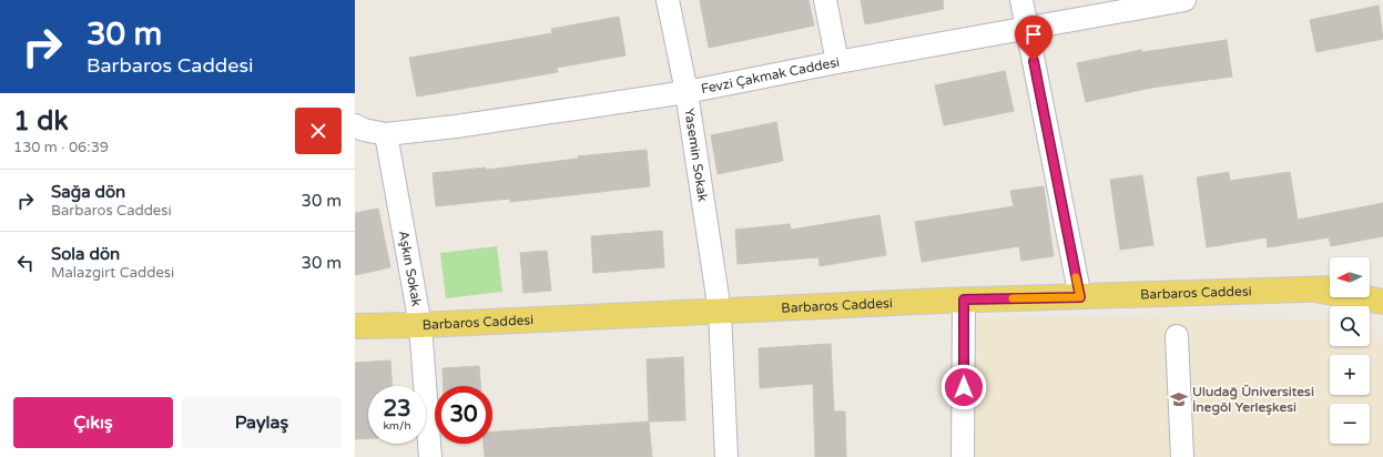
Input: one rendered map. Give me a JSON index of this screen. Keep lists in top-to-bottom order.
{
  "streets": {
    "main road": ["Barbaros Caddesi"],
    "street": ["Fevzi Çakmak Caddesi", "Yasemin Sokak", "Aşkın Sokak"]
  },
  "crossings": [
    ["Fevzi Çakmak Caddesi", "Yasemin Sokak"],
    ["Fevzi Çakmak Caddesi", "Aşkın Sokak"],
    ["Yasemin Sokak", "Barbaros Caddesi"],
    ["Aşkın Sokak", "Barbaros Caddesi"]
  ],
  "places": {
    "school or university": ["Uludağ Üniversitesi İnegöl Yerleşkesi"]
  },
  "north": "left",
  "page": {
    "turn": ["30 m", "Barbaros Caddesi"],
    "heading": ["1 dk", "130 m · 06:39"],
    "list": [
      {
        "name": "Sağa dön",
        "note": "Barbaros Caddesi",
        "value": "30 m"
      },
      {
        "name": "Sola dön",
        "note": "Malazgirt Caddesi",
        "value": "30 m"
      }
    ],
    "map_buttons": ["+", "−"],
    "speed": "23 km/h",
    "limit": "30",
    "buttons": ["Çıkış", "Paylaş"]
  }
}
